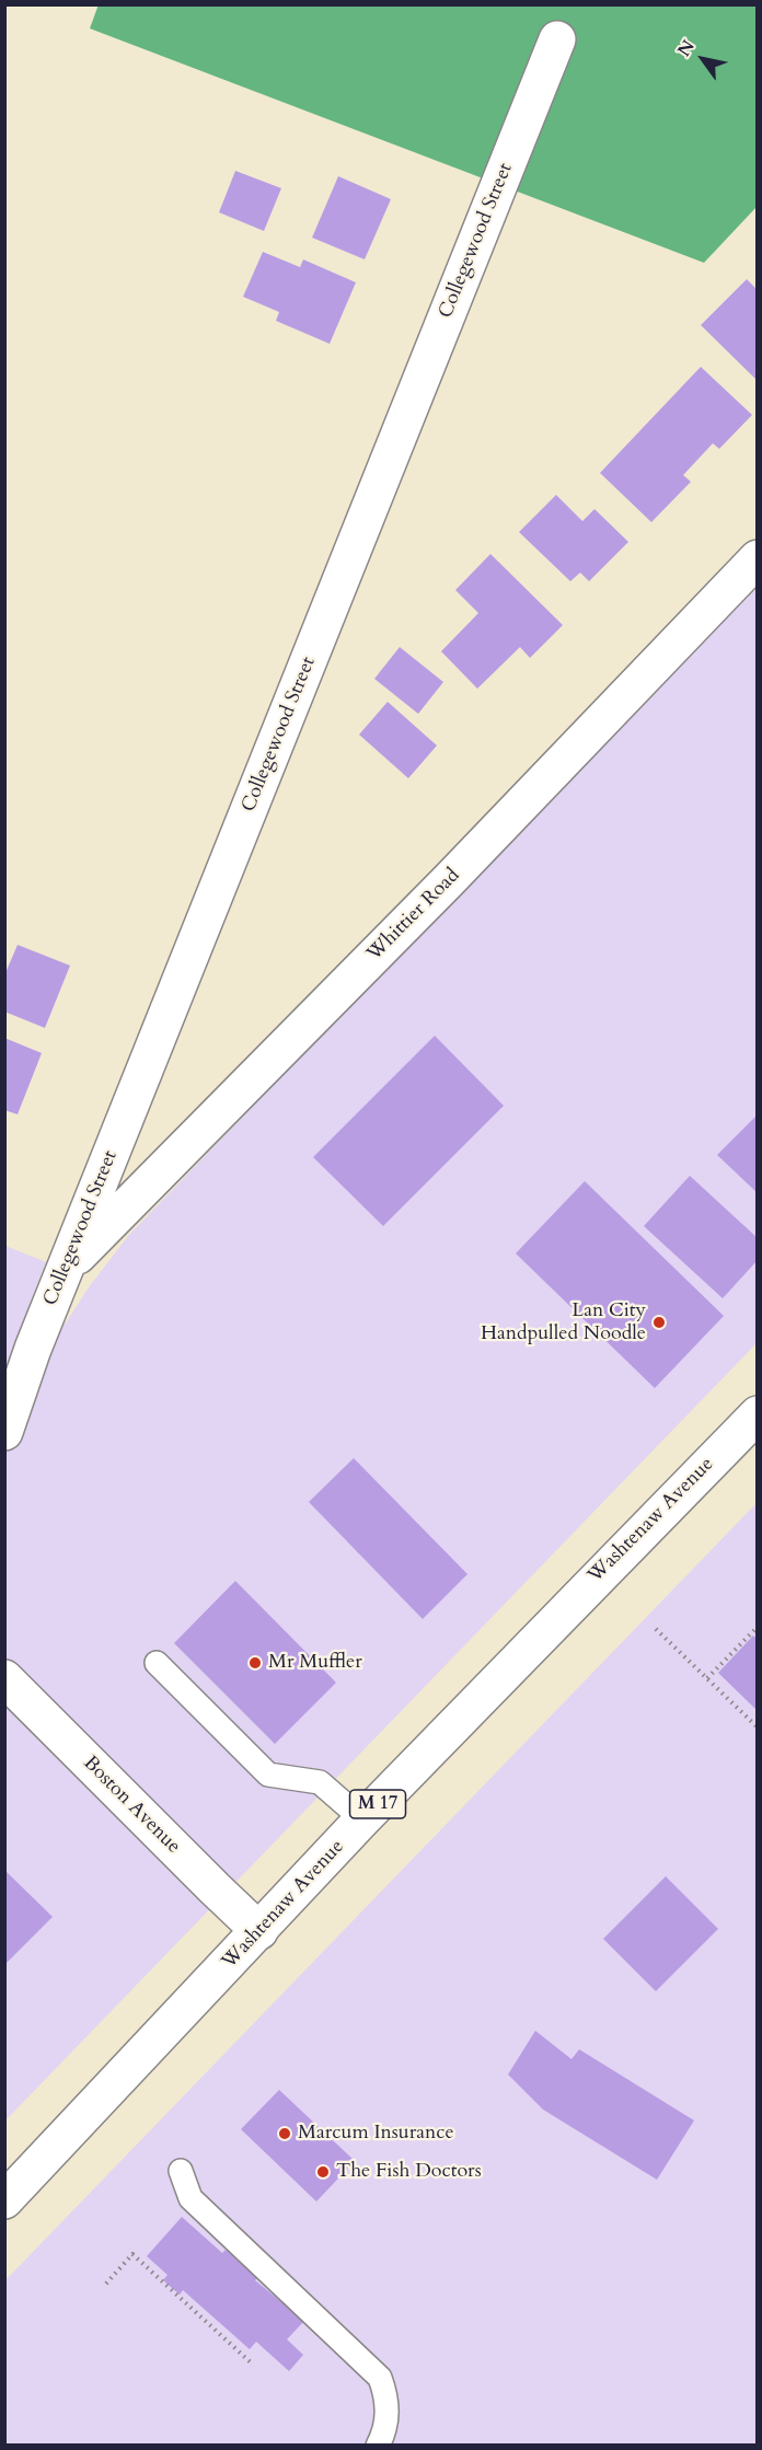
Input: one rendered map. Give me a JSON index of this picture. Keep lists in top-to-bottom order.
{
  "streets": {
    "street": [
      "Collegewood Street",
      "Whittier Road",
      "Washtenaw Avenue",
      "M 17",
      "Boston Avenue"
    ]
  },
  "crossings": [
    ["Collegewood Street", "Whittier Road"],
    ["Washtenaw Avenue", "Boston Avenue"]
  ],
  "places": [
    "Lan City Handpulled Noodle",
    "Mr Muffler",
    "Marcum Insurance",
    "The Fish Doctors"
  ],
  "north": "top left"
}
